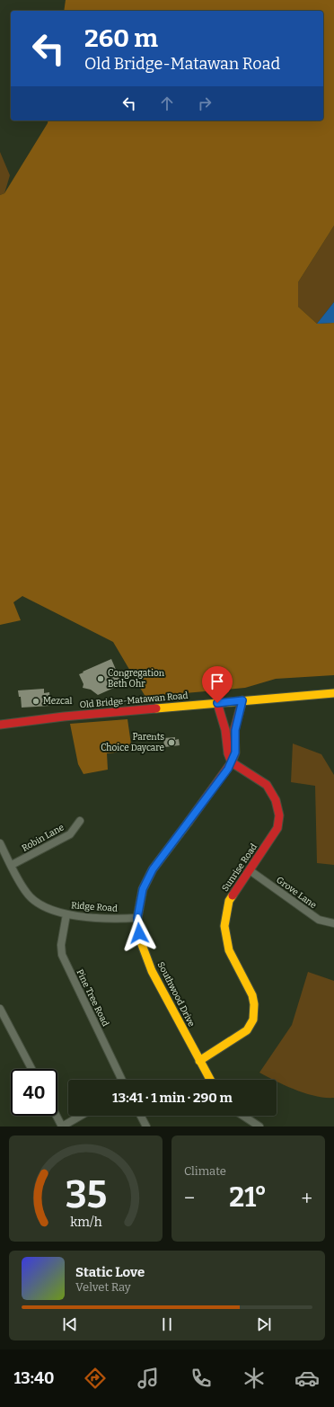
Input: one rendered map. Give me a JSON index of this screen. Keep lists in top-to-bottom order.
{
  "streets": {
    "street": [
      "Old Bridge-Matawan Road",
      "Robin Lane",
      "Sunrise Road",
      "Grove Lane",
      "Ridge Road",
      "Southwood Drive",
      "Pine Tree Road"
    ]
  },
  "crossings": [
    ["Old Bridge-Matawan Road", "Southwood Drive"],
    ["Robin Lane", "Ridge Road"],
    ["Sunrise Road", "Grove Lane"],
    ["Sunrise Road", "Southwood Drive"],
    ["Ridge Road", "Southwood Drive"],
    ["Ridge Road", "Pine Tree Road"]
  ],
  "places": ["Congregation Beth Ohr", "Mezcal", "Parents Choice Daycare"],
  "page": {
    "turn": ["260 m", "Old Bridge-Matawan Road"],
    "limit": "40",
    "trip": "13:41 · 1 min · 290 m",
    "tile": "Climate",
    "heat": ["−", "21°", "+"],
    "song": ["Static Love", "Velvet Ray"],
    "tabs": "13:40",
    "gauge": ["35", "km/h"]
  }
}
